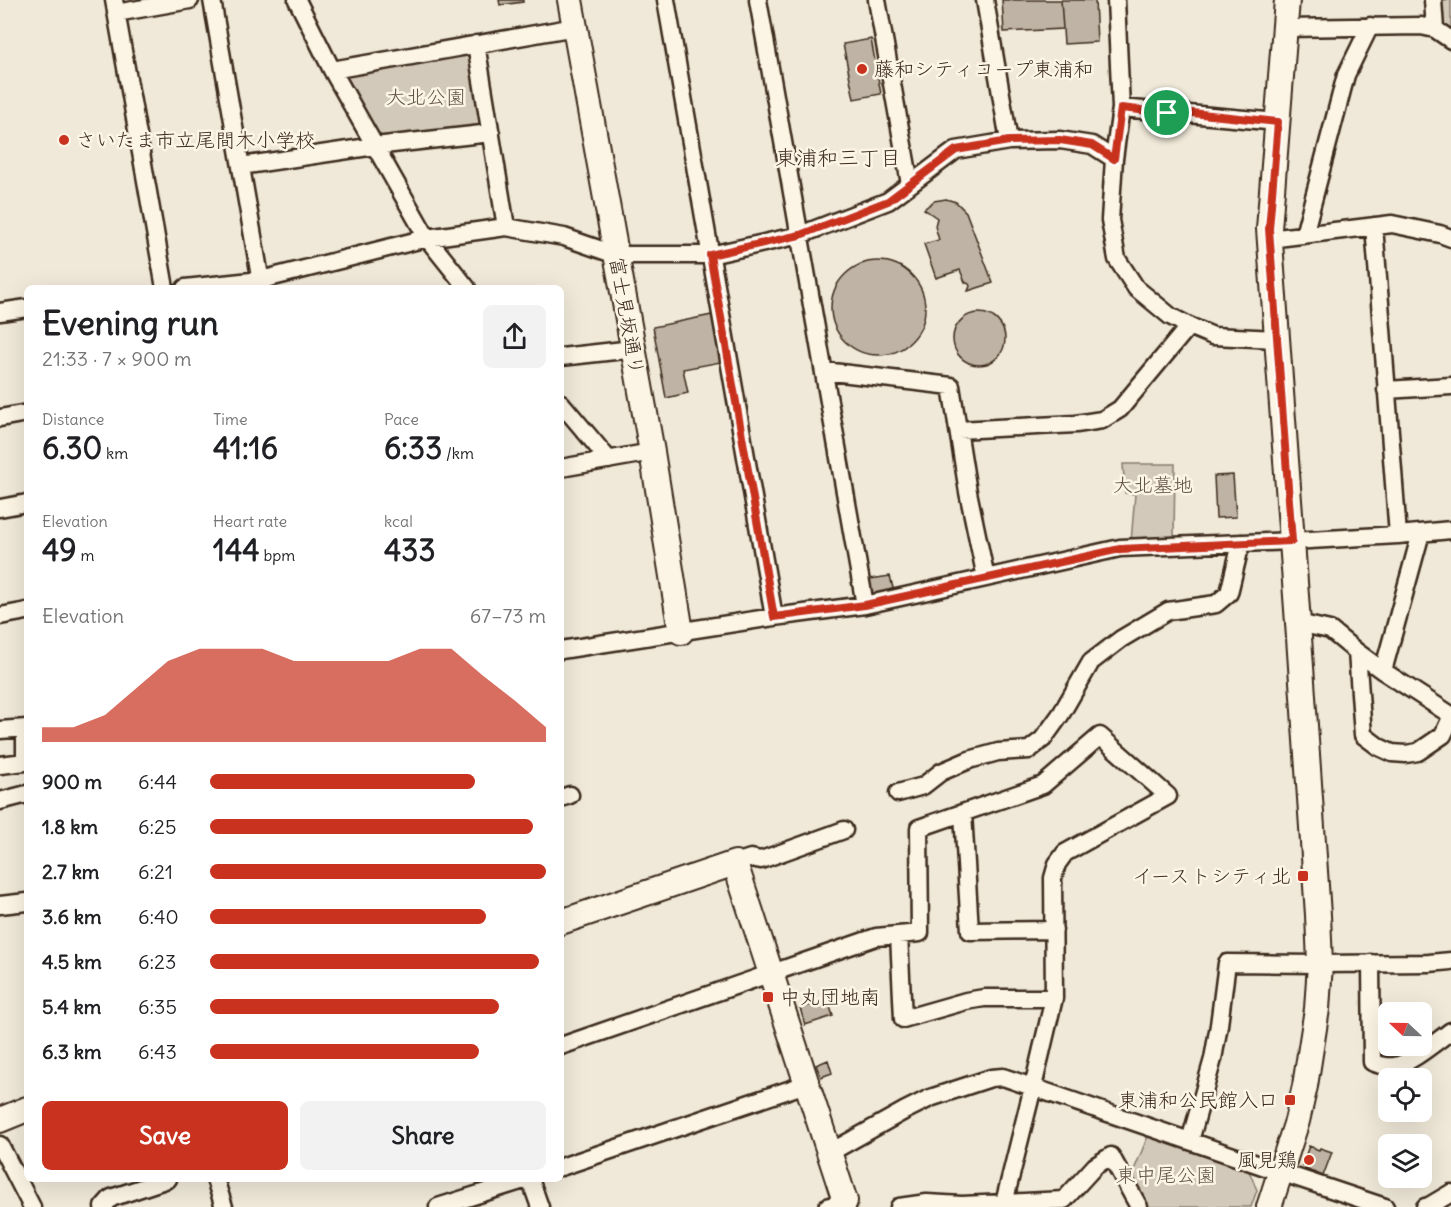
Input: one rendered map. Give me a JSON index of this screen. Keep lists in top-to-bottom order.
{
  "streets": {
    "street": ["富士見坂通り"]
  },
  "districts": ["東浦和三丁目"],
  "parks": ["大北公園", "大北墓地", "東中尾公園"],
  "places": {
    "other": ["藤和シティコープ東浦和", "さいたま市立尾間木小学校", "風見鶏"],
    "transit": ["イーストシティ北", "中丸団地南", "東浦和公民館入口"]
  },
  "north": "left",
  "page": {
    "heading": ["Evening run", "21:33 · 7 × 900 m"],
    "stats": [
      ["Distance", "6.30 km"],
      ["Time", "41:16"],
      ["Pace", "6:33 /km"],
      ["Elevation", "49 m"],
      ["Heart rate", "144 bpm"],
      ["kcal", "433"]
    ],
    "chart": ["Elevation", "67–73 m"],
    "list": [
      {
        "name": "900 m",
        "note": "6:44"
      },
      {
        "name": "1.8 km",
        "note": "6:25"
      },
      {
        "name": "2.7 km",
        "note": "6:21"
      },
      {
        "name": "3.6 km",
        "note": "6:40"
      },
      {
        "name": "4.5 km",
        "note": "6:23"
      },
      {
        "name": "5.4 km",
        "note": "6:35"
      },
      {
        "name": "6.3 km",
        "note": "6:43"
      }
    ],
    "buttons": ["Save", "Share"]
  }
}
